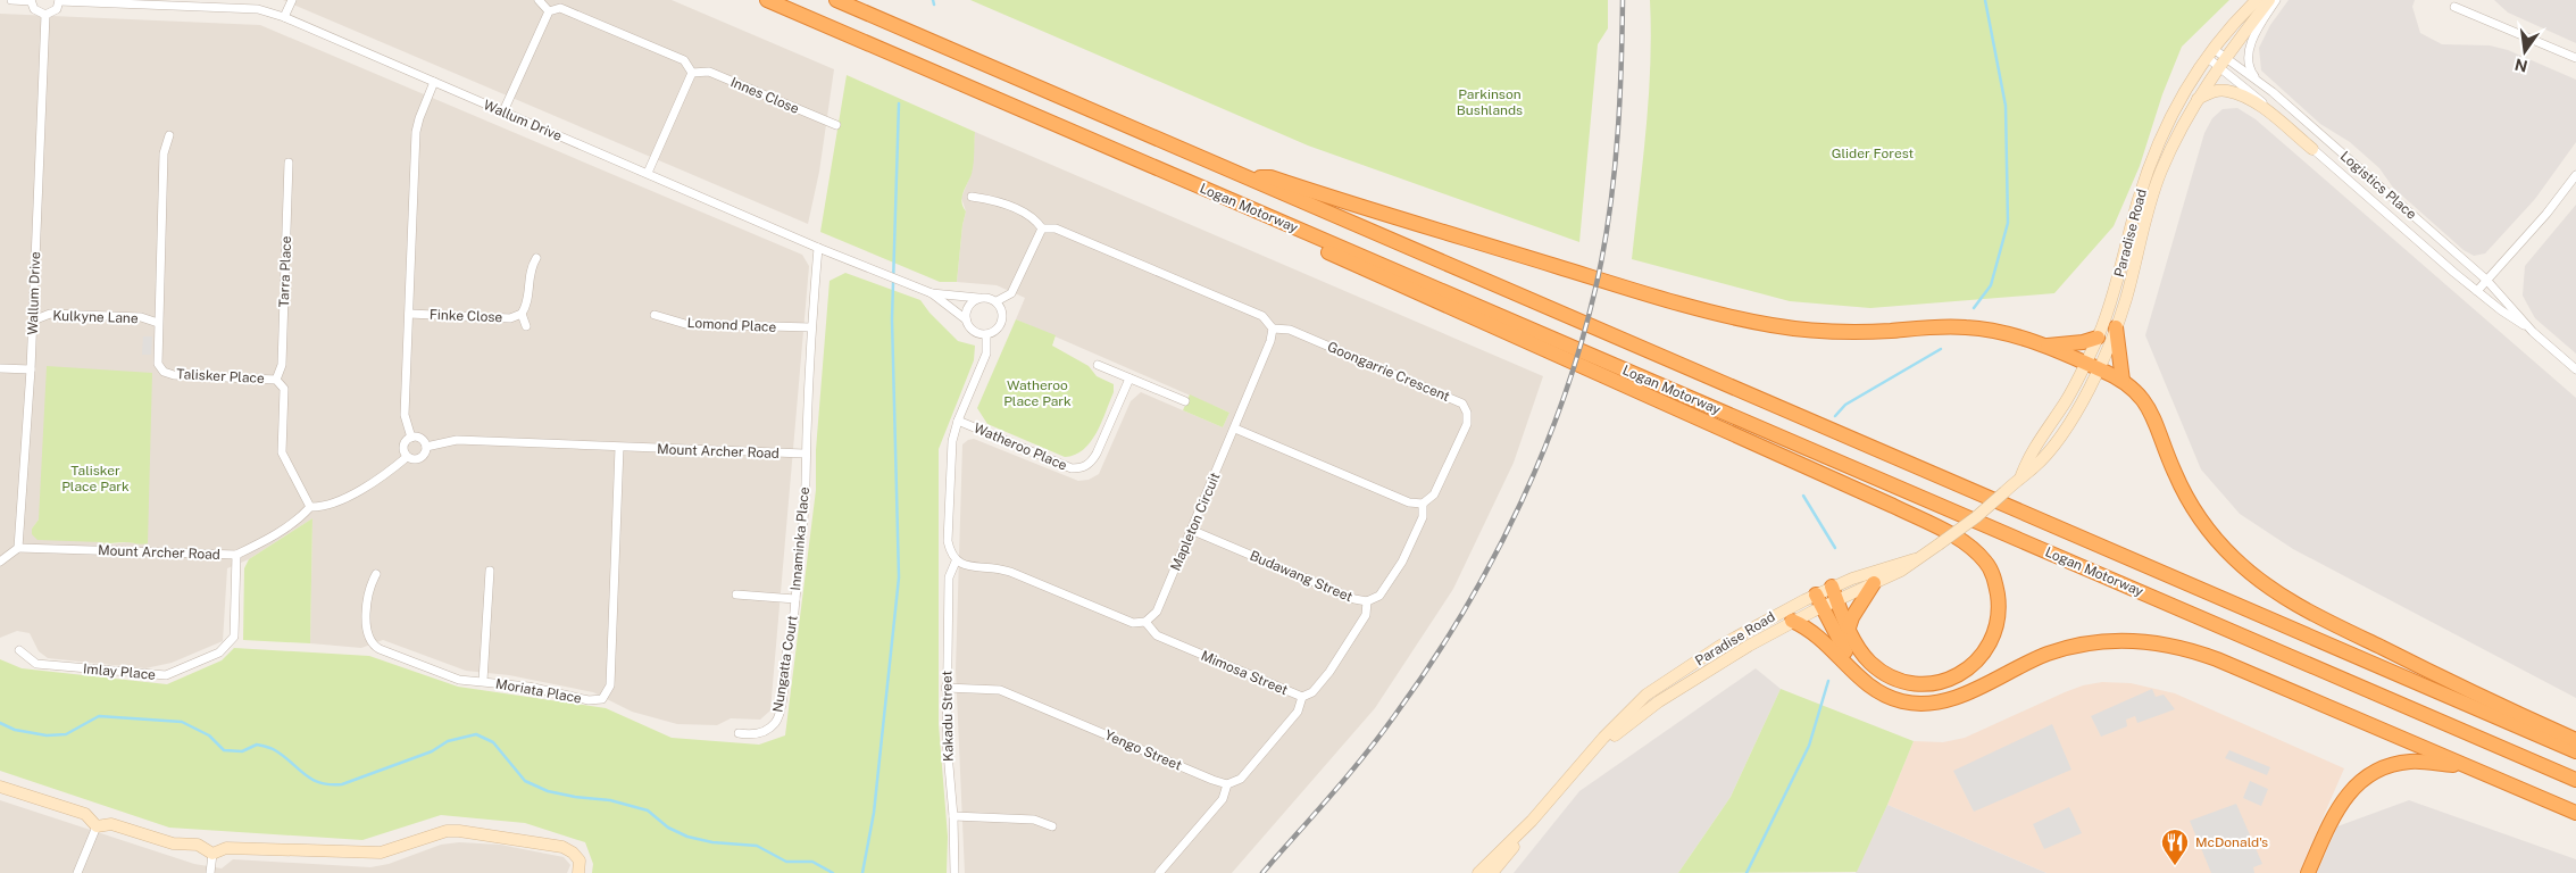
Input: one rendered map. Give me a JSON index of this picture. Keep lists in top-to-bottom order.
{
  "streets": {
    "highway": ["Logan Motorway"],
    "street": [
      "Innes Close",
      "Wallum Drive",
      "Logistics Place",
      "Paradise Road",
      "Tarra Place",
      "Finke Close",
      "Kulkyne Lane",
      "Lomond Place",
      "Goongarrie Crescent",
      "Talisker Place",
      "Watheroo Place",
      "Mount Archer Road",
      "Mapleton Circuit",
      "Innaminka Place",
      "Budawang Street",
      "Nungatta Court",
      "Imlay Place",
      "Mimosa Street",
      "Moriata Place",
      "Kakadu Street",
      "Yengo Street"
    ]
  },
  "crossings": [
    ["Wallum Drive", "Kulkyne Lane"],
    ["Wallum Drive", "Mount Archer Road"],
    ["Logistics Place", "Paradise Road"],
    ["Tarra Place", "Talisker Place"],
    ["Kulkyne Lane", "Talisker Place"],
    ["Goongarrie Crescent", "Mapleton Circuit"],
    ["Goongarrie Crescent", "Budawang Street"],
    ["Talisker Place", "Mount Archer Road"],
    ["Mount Archer Road", "Innaminka Place"],
    ["Mount Archer Road", "Imlay Place"],
    ["Mount Archer Road", "Moriata Place"],
    ["Mapleton Circuit", "Budawang Street"],
    ["Mapleton Circuit", "Mimosa Street"],
    ["Innaminka Place", "Nungatta Court"],
    ["Budawang Street", "Mimosa Street"],
    ["Kakadu Street", "Yengo Street"]
  ],
  "parks": [
    "Parkinson Bushlands",
    "Glider Forest",
    "Watheroo Place Park",
    "Talisker Place Park"
  ],
  "places": {
    "restaurant": ["McDonald's"]
  },
  "north": "bottom"
}
